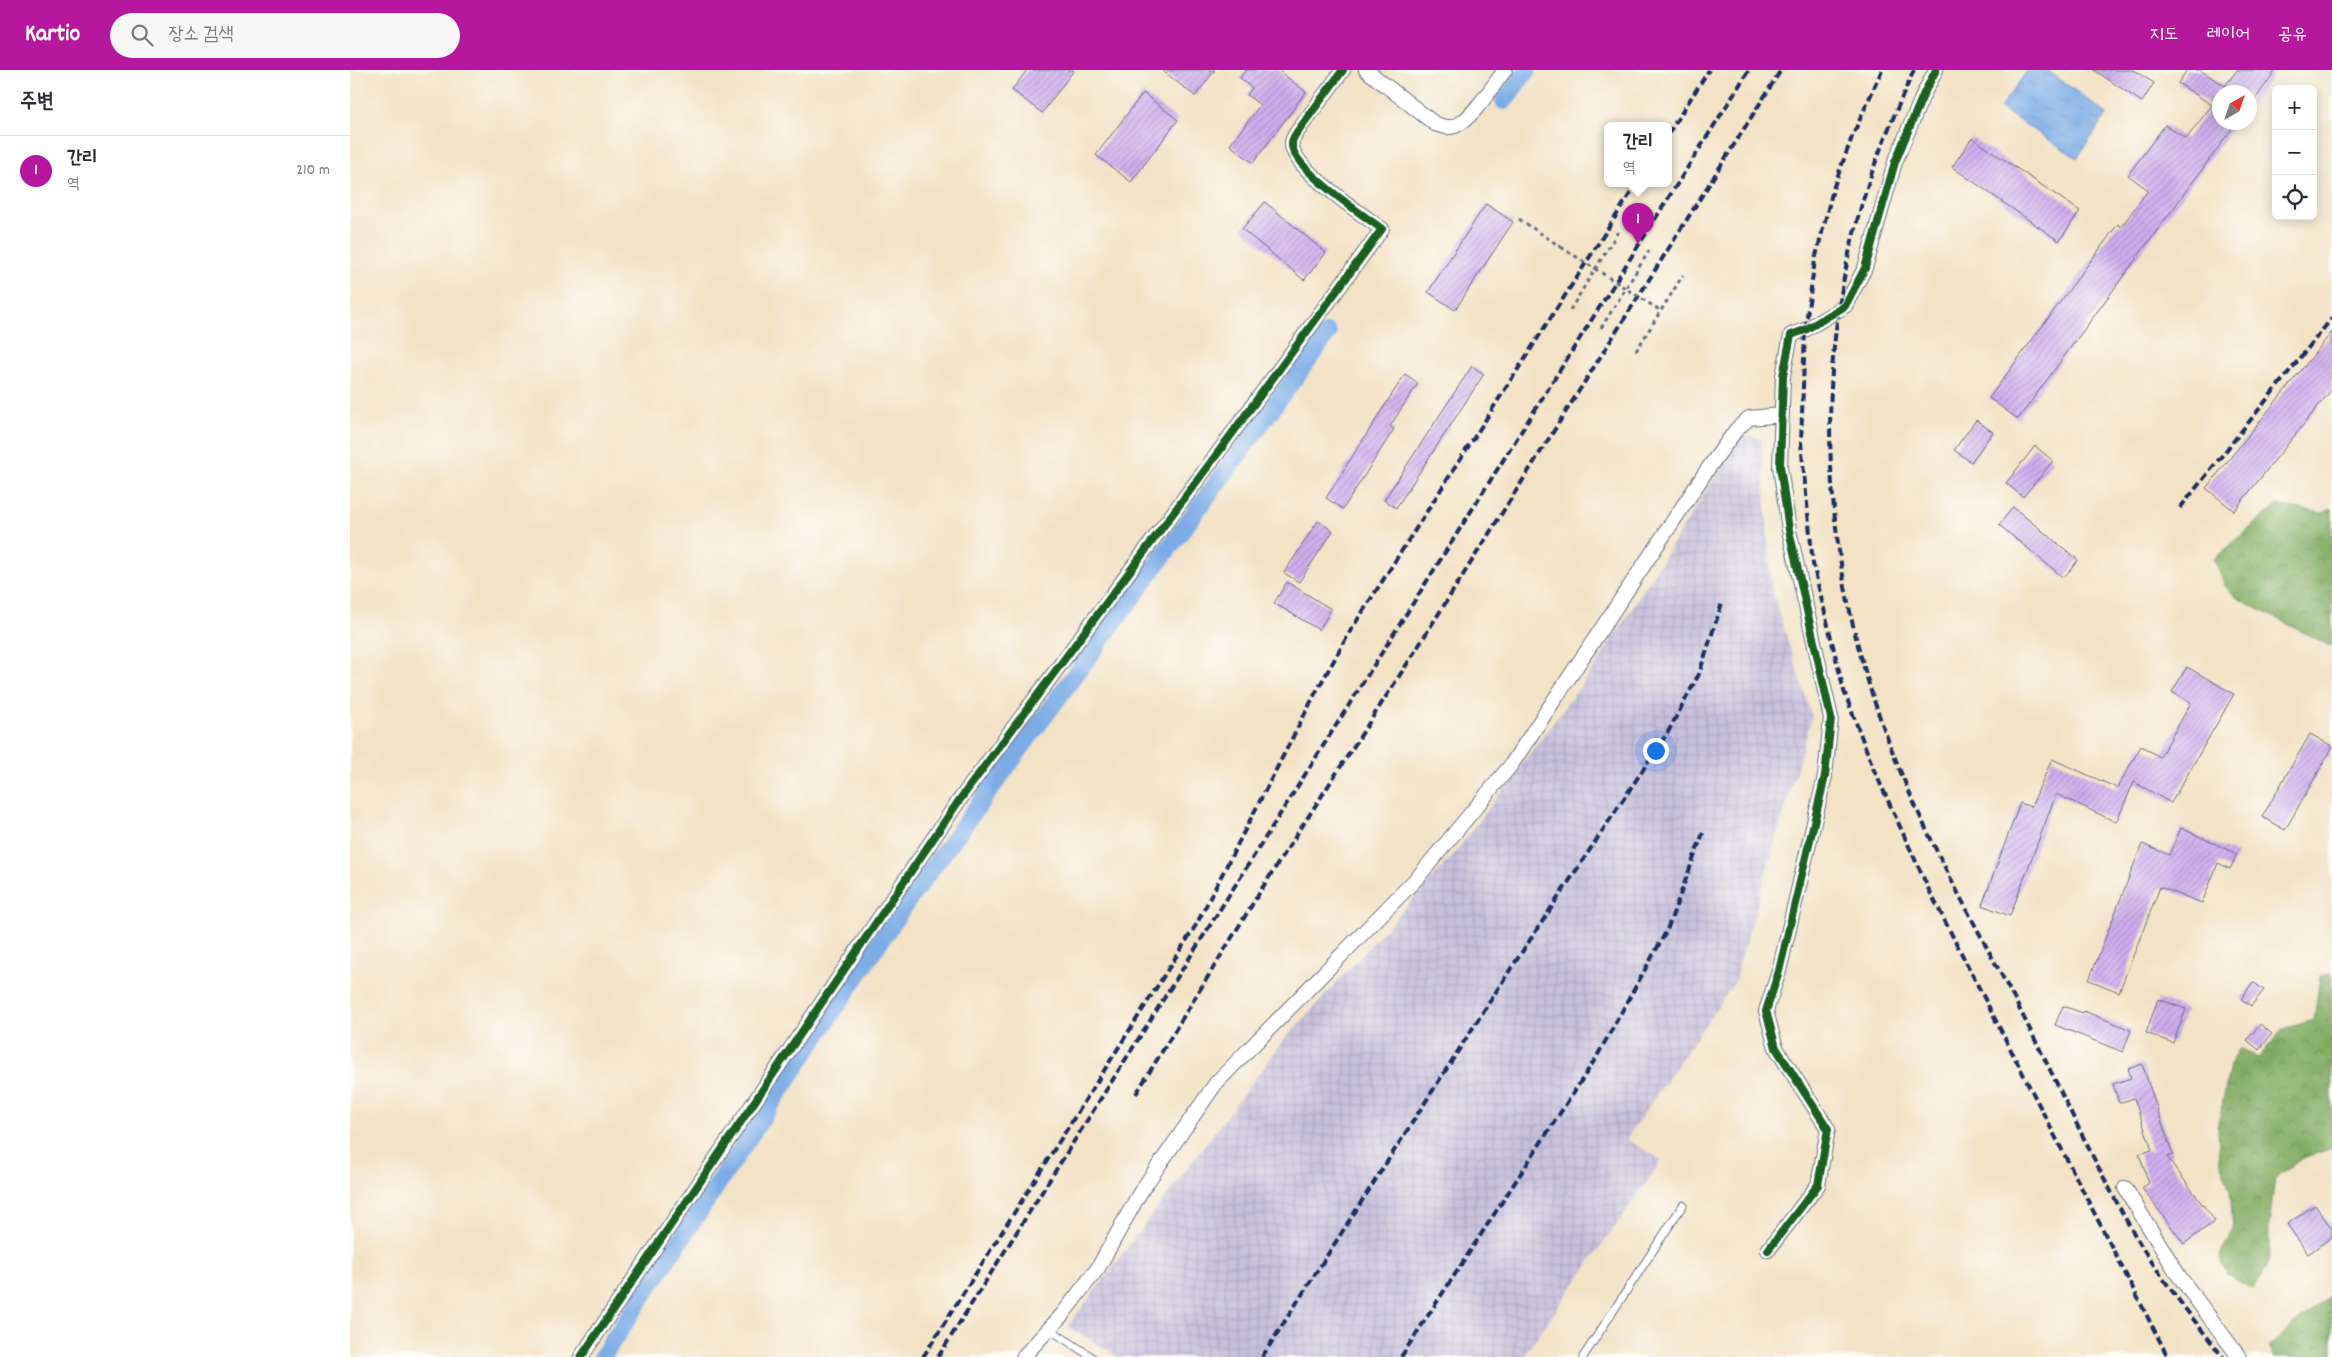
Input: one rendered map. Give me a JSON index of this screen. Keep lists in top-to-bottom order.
{
  "north": "top right",
  "page": {
    "header": "Kartio",
    "search": "장소 검색",
    "nav": ["지도", "레이어", "공유"],
    "heading": "주변",
    "map_buttons": ["+", "−"],
    "popup": ["간리", "역"],
    "list": [
      {
        "mark": "1",
        "name": "간리",
        "note": "역",
        "value": "210 m"
      }
    ],
    "pins": "1"
  }
}
